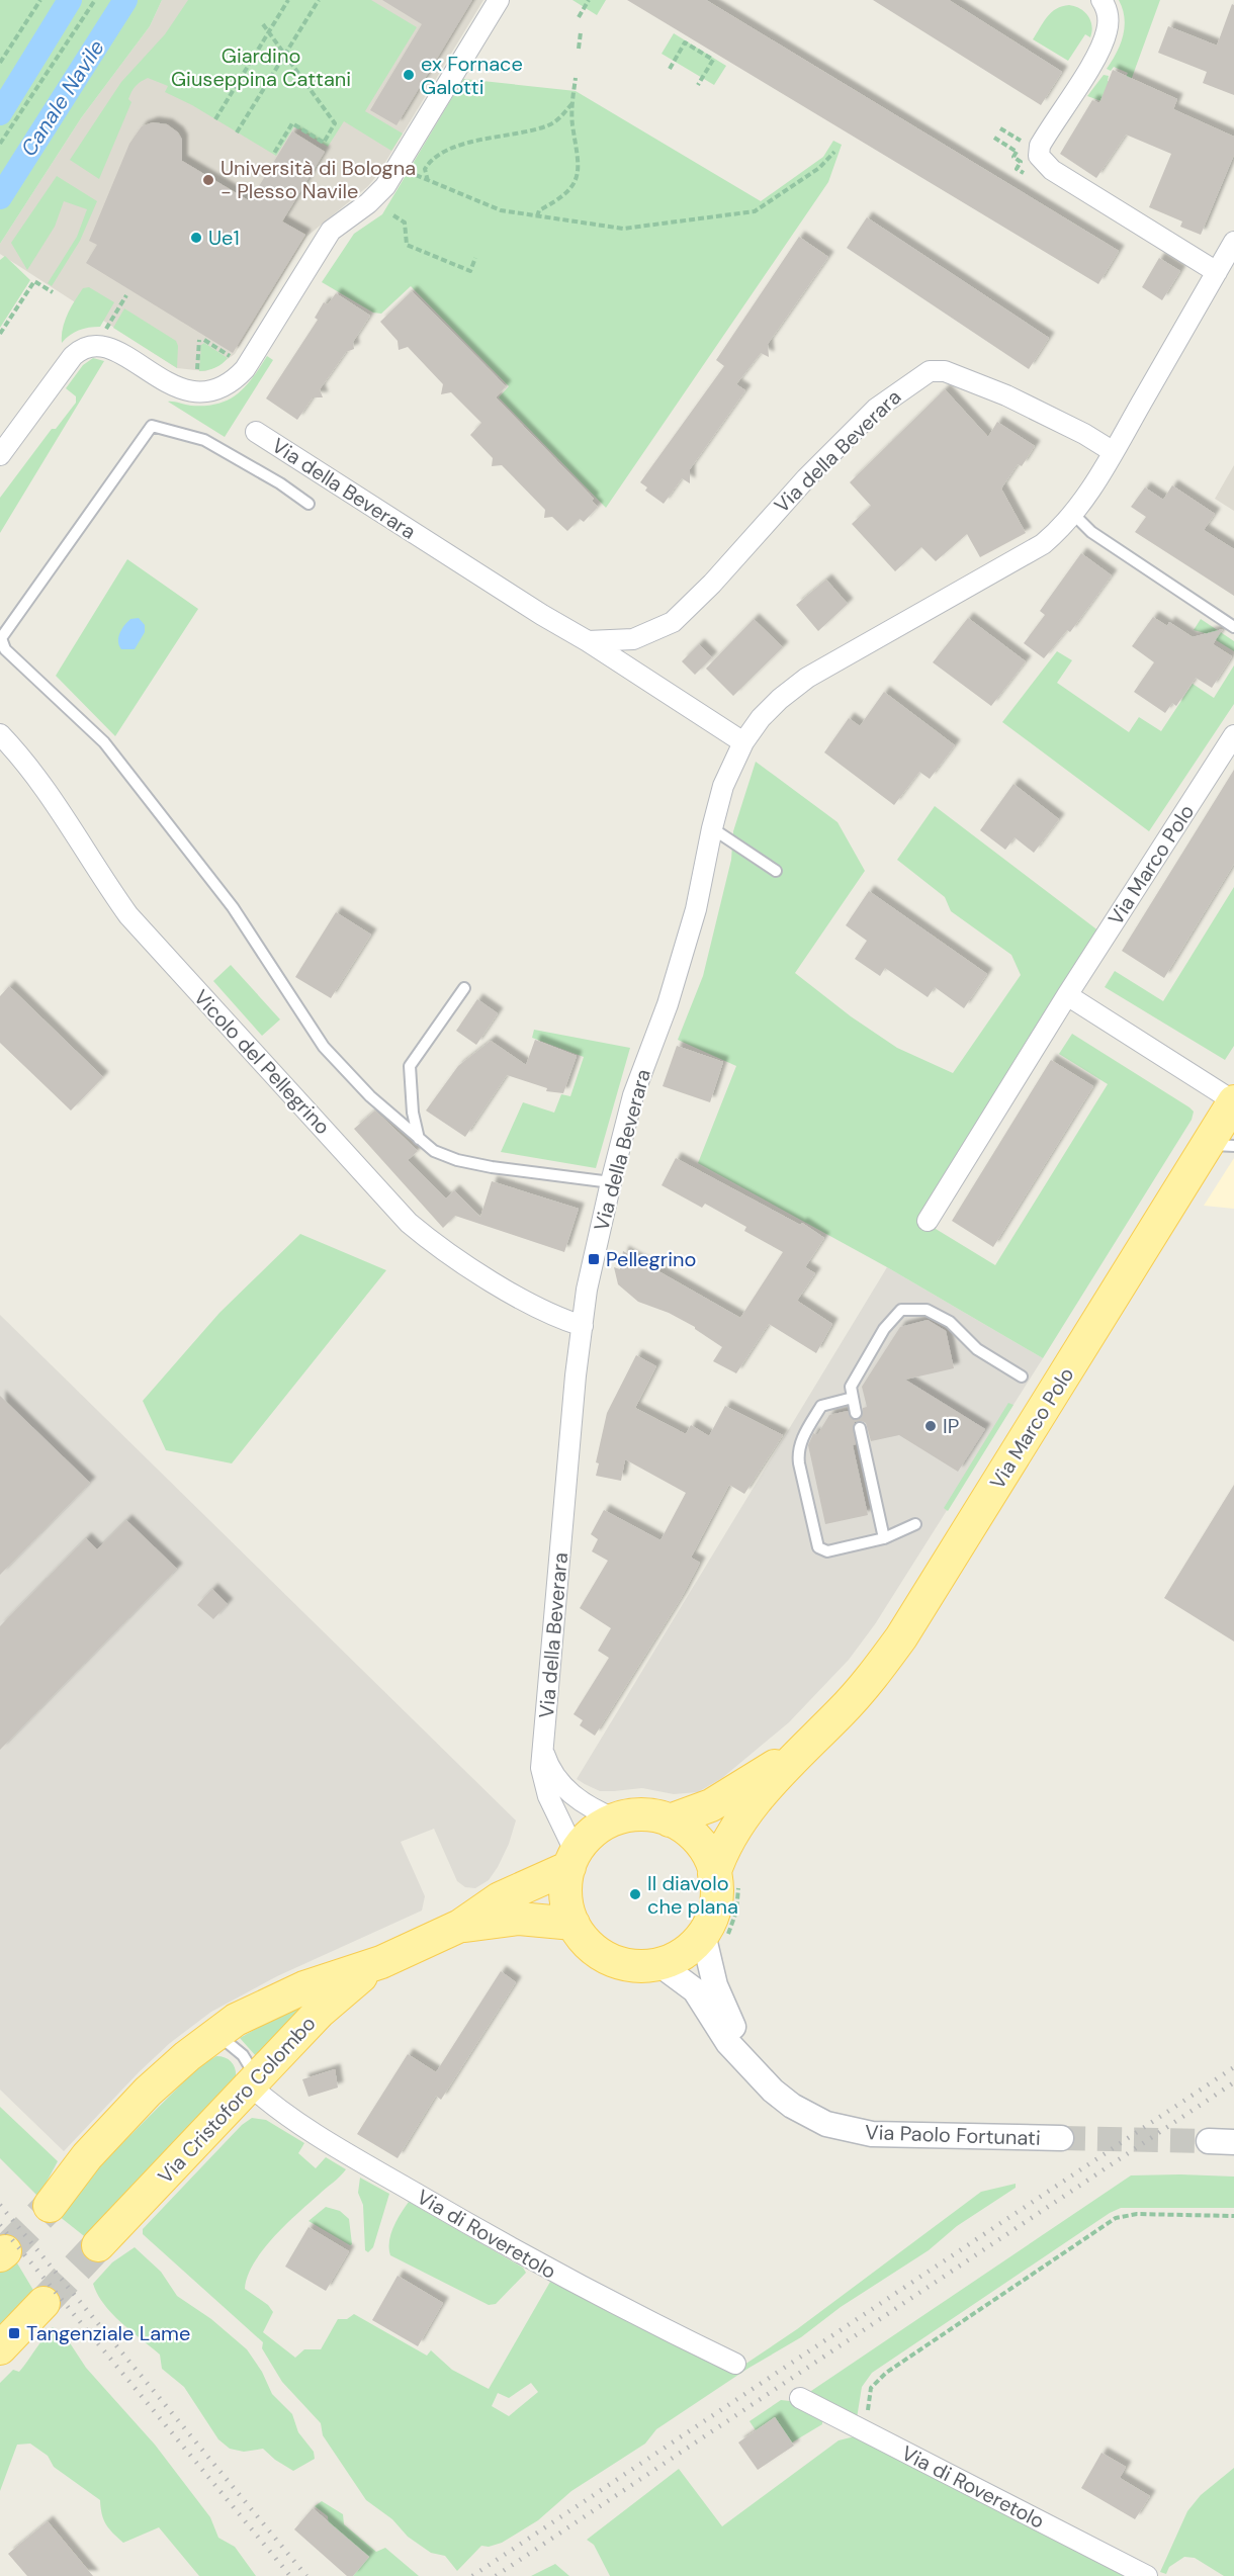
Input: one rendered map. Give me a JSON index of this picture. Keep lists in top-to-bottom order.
{
  "streets": {
    "main road": ["Via Marco Polo", "Via Cristoforo Colombo"],
    "street": [
      "Via della Beverara",
      "Vicolo del Pellegrino",
      "Via Paolo Fortunati",
      "Via di Roveretolo"
    ]
  },
  "crossings": [
    ["Via della Beverara", "Via Marco Polo"],
    ["Via della Beverara", "Vicolo del Pellegrino"],
    ["Via della Beverara", "Via Cristoforo Colombo"],
    ["Via della Beverara", "Via Paolo Fortunati"],
    ["Via Marco Polo", "Via Cristoforo Colombo"],
    ["Via Marco Polo", "Via Paolo Fortunati"],
    ["Via Cristoforo Colombo", "Via Paolo Fortunati"],
    ["Via Cristoforo Colombo", "Via di Roveretolo"]
  ],
  "water": ["Canale Navile"],
  "parks": ["Giardino Giuseppina Cattani"],
  "places": {
    "other": [
      "ex Fornace Galotti",
      "Università di Bologna - Plesso Navile",
      "Ue1",
      "IP",
      "Il diavolo che plana"
    ],
    "transit": ["Pellegrino", "Tangenziale Lame"]
  }
}
